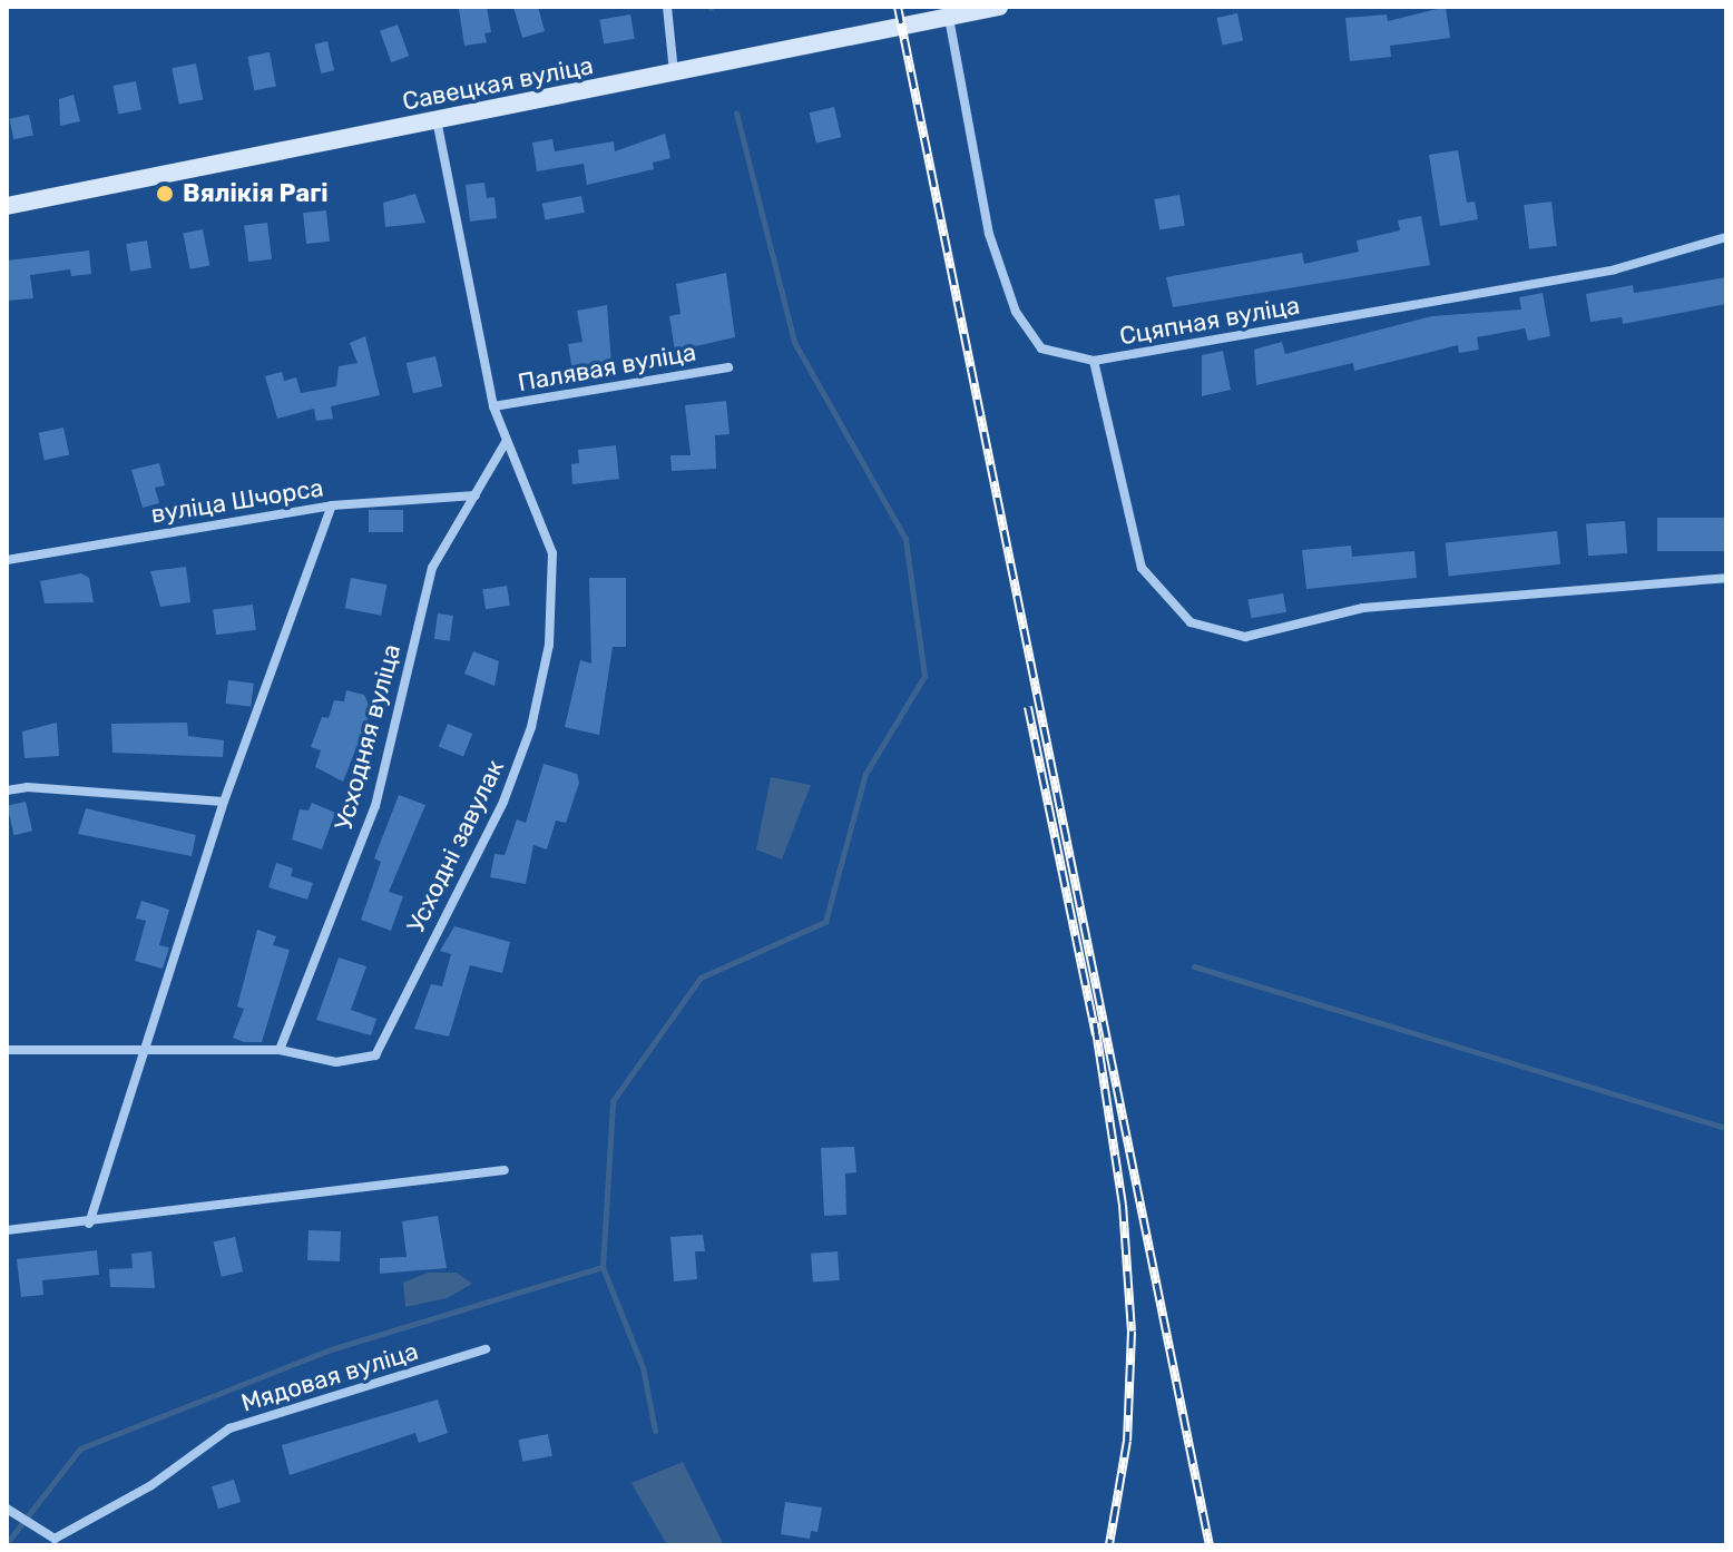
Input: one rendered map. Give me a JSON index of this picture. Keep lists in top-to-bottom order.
{
  "streets": {
    "main road": ["Савецкая вуліца"],
    "street": [
      "Сцяпная вуліца",
      "Палявая вуліца",
      "вуліца Шчорса",
      "Усходняя вуліца",
      "Усходні завулак",
      "Мядовая вуліца"
    ]
  },
  "crossings": [
    ["Савецкая вуліца", "Сцяпная вуліца"],
    ["Савецкая вуліца", "Усходні завулак"],
    ["Палявая вуліца", "Усходні завулак"],
    ["вуліца Шчорса", "Усходняя вуліца"],
    ["Усходняя вуліца", "Усходні завулак"]
  ],
  "places": ["Вялікія Рагі"]
}
